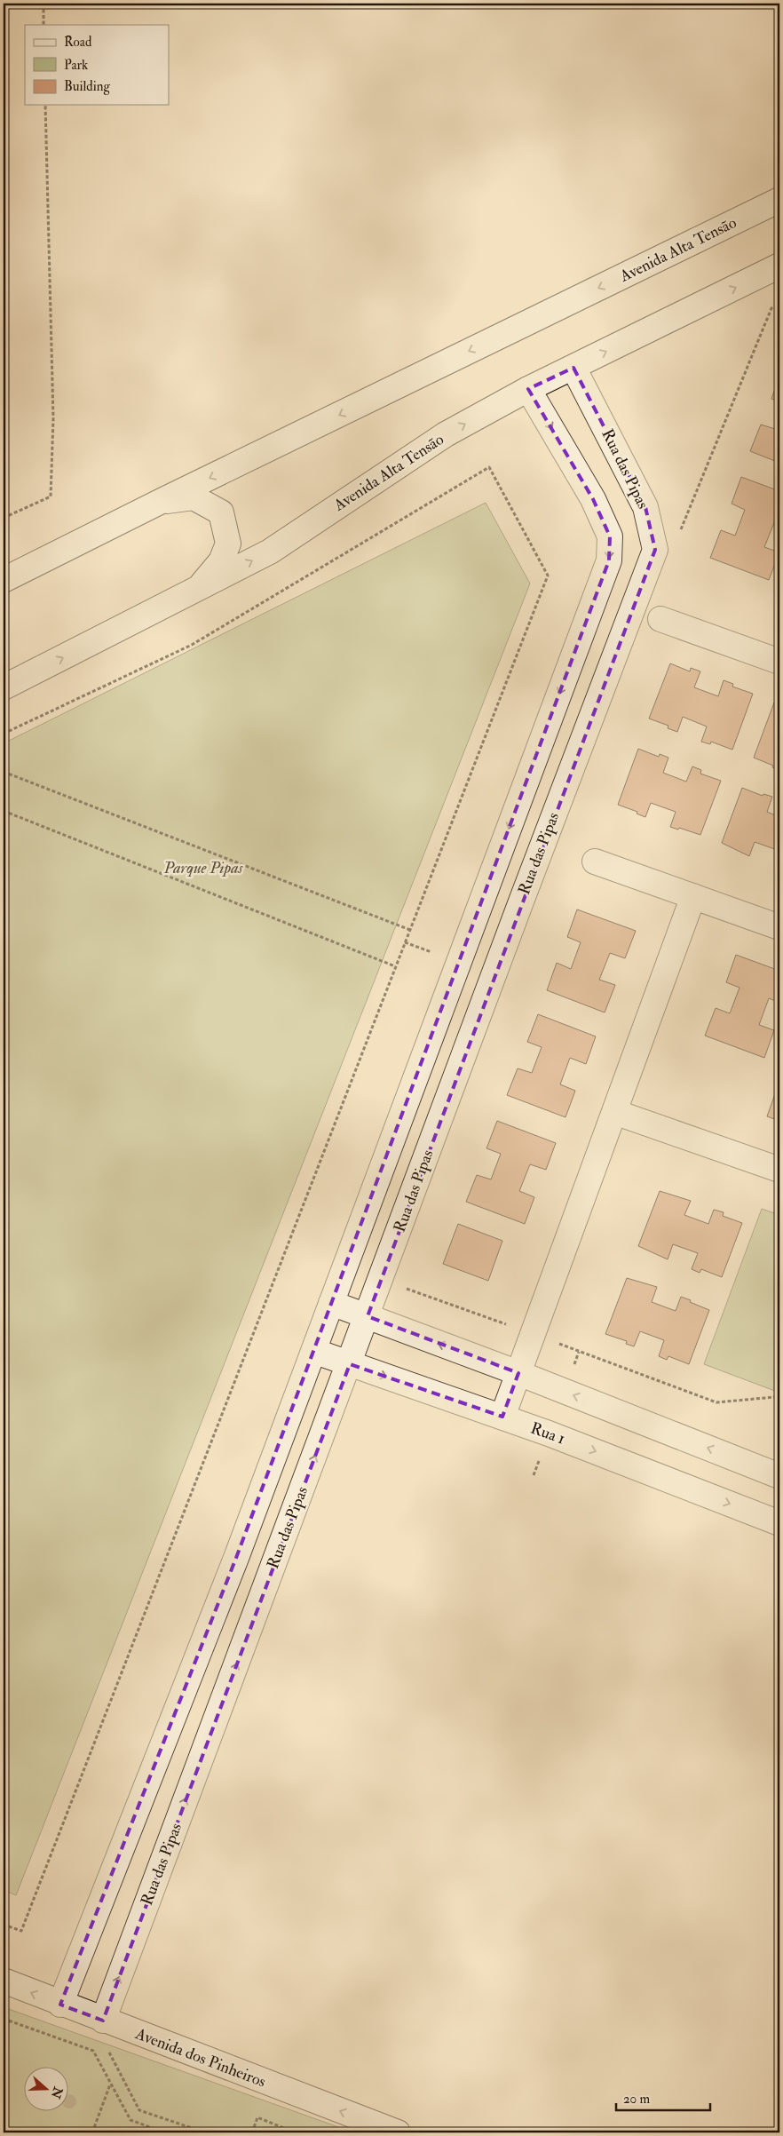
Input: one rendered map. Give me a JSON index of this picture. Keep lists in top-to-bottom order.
{
  "streets": {
    "street": [
      "Avenida Alta Tensão",
      "Rua das Pipas",
      "Rua 1",
      "Avenida dos Pinheiros"
    ]
  },
  "crossings": [
    ["Avenida Alta Tensão", "Rua das Pipas"],
    ["Rua das Pipas", "Rua 1"],
    ["Rua das Pipas", "Avenida dos Pinheiros"]
  ],
  "one_way": ["Avenida dos Pinheiros"],
  "parks": ["Parque Pipas"],
  "legend": ["Road", "Park", "Building"],
  "scale_bar": "20 m",
  "north": "right"
}
